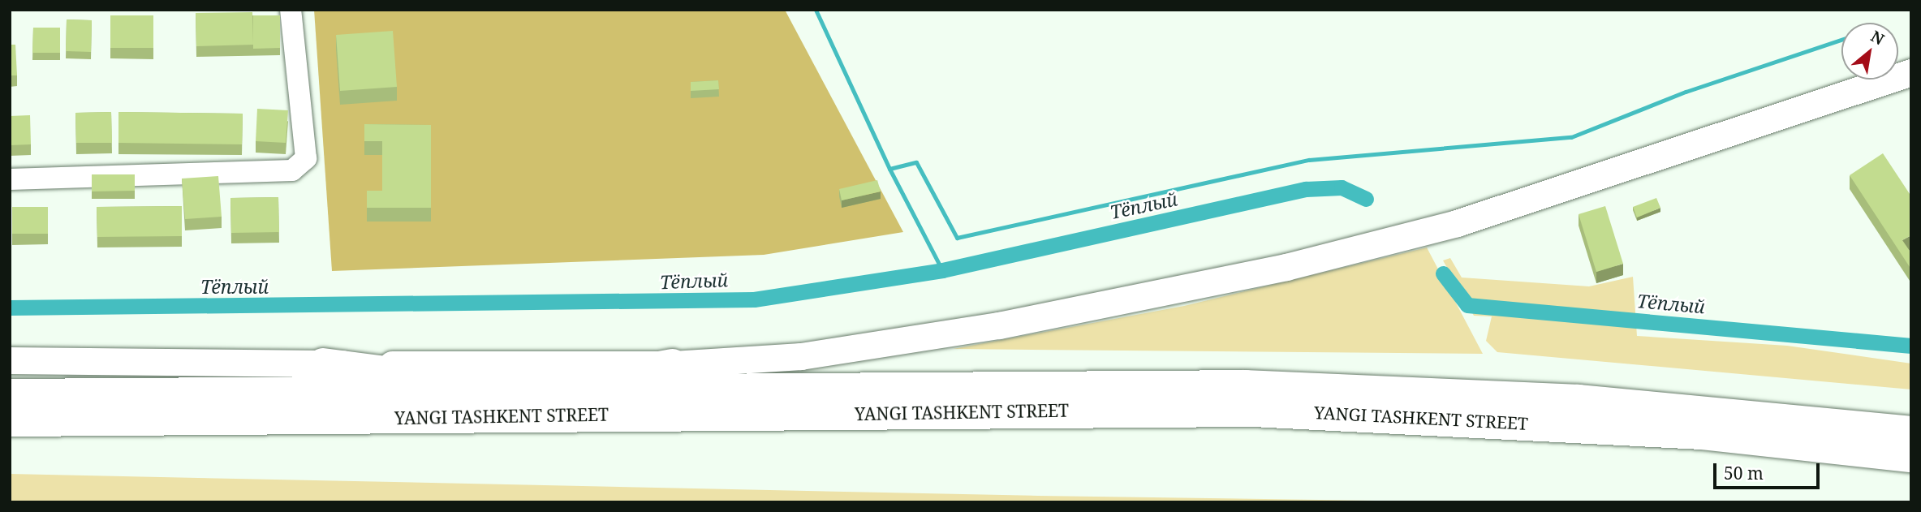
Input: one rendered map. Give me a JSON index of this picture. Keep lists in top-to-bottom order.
{
  "streets": {
    "highway": ["YANGI TASHKENT STREET"]
  },
  "water": ["Тёплый"],
  "scale_bar": "50 m",
  "north": "top right"
}
